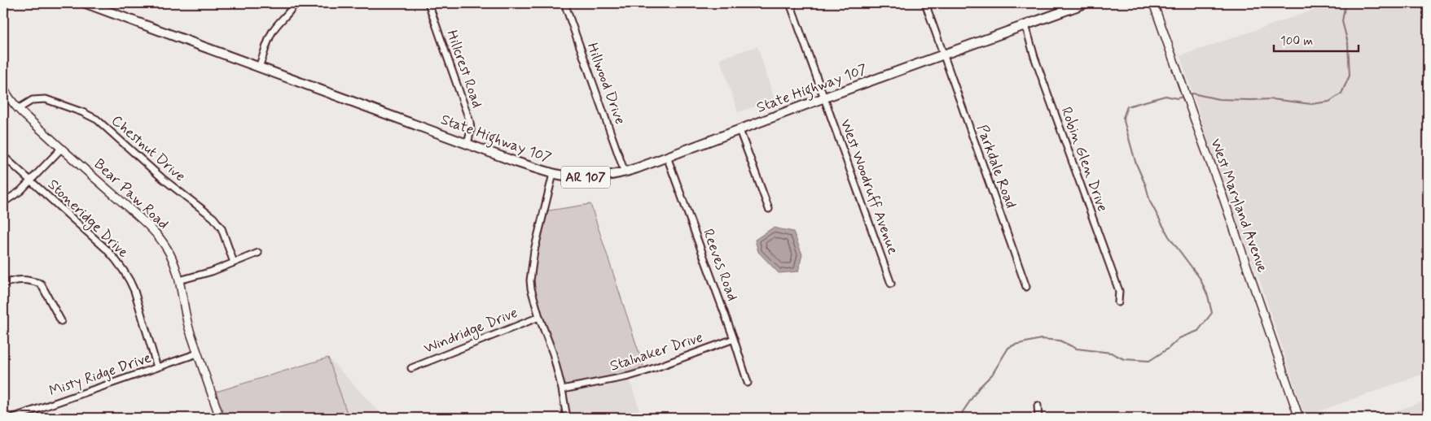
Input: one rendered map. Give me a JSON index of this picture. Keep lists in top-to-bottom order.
{
  "streets": {
    "main road": ["State Highway 107", "AR 107"],
    "street": [
      "Hillcrest Road",
      "Hillwood Drive",
      "Chestnut Drive",
      "Robin Glen Drive",
      "Parkdale Road",
      "West Woodruff Avenue",
      "Bear Paw Road",
      "West Maryland Avenue",
      "Stoneridge Drive",
      "Reeves Road",
      "Windridge Drive",
      "Stalnaker Drive",
      "Misty Ridge Drive"
    ]
  },
  "crossings": [
    ["Hillcrest Road", "State Highway 107"],
    ["Hillwood Drive", "State Highway 107"],
    ["State Highway 107", "Robin Glen Drive"],
    ["State Highway 107", "Parkdale Road"],
    ["State Highway 107", "West Woodruff Avenue"],
    ["State Highway 107", "Reeves Road"],
    ["Chestnut Drive", "Bear Paw Road"],
    ["Bear Paw Road", "Misty Ridge Drive"],
    ["Stoneridge Drive", "Misty Ridge Drive"],
    ["Reeves Road", "Stalnaker Drive"]
  ],
  "scale_bar": "100 m"
}
